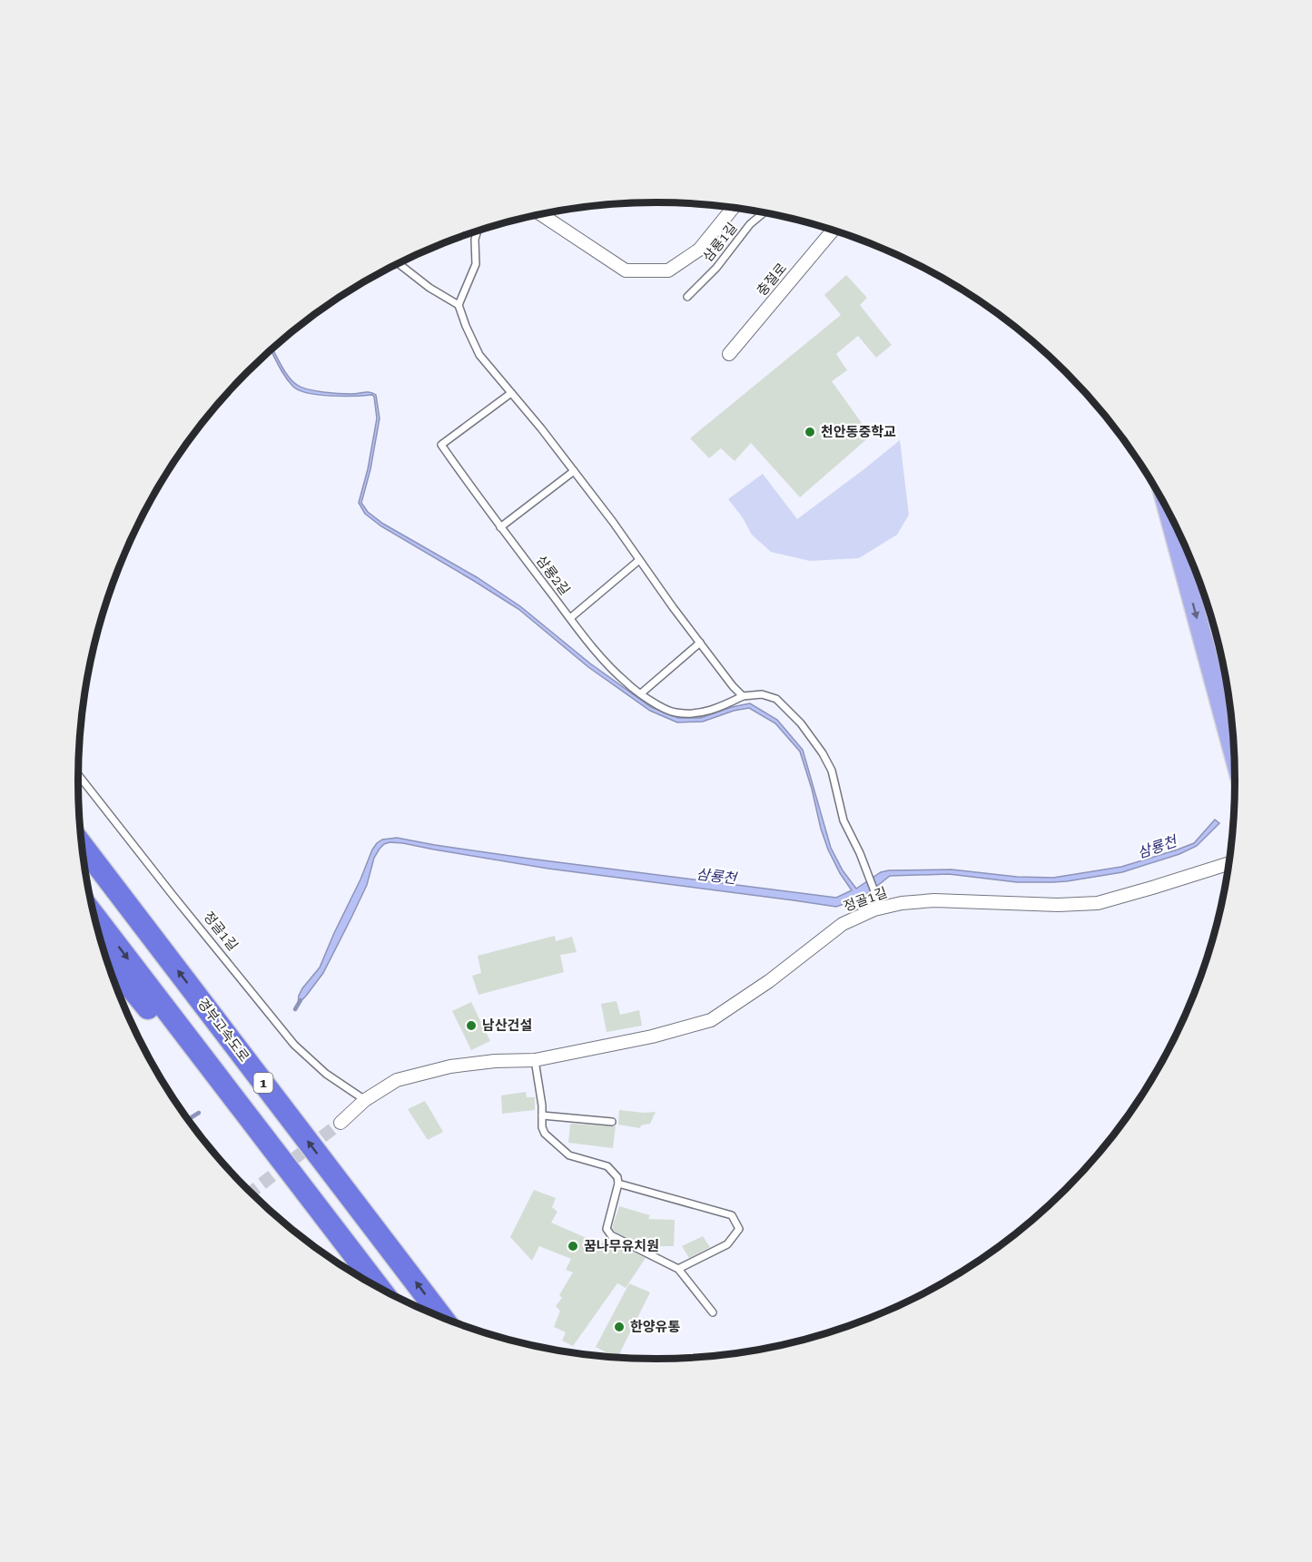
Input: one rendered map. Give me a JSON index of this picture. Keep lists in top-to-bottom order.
{
  "streets": {
    "highway": ["경부고속도로", "1"],
    "street": ["충절로", "정골1길"],
    "lane": ["삼룡1길", "삼룡2길"]
  },
  "crossings": [
    ["삼룡2길", "정골1길"]
  ],
  "water": ["삼룡천"],
  "places": [
    "천안동중학교",
    "남산건설",
    "꿈나무유치원",
    "한양유통"
  ]
}
